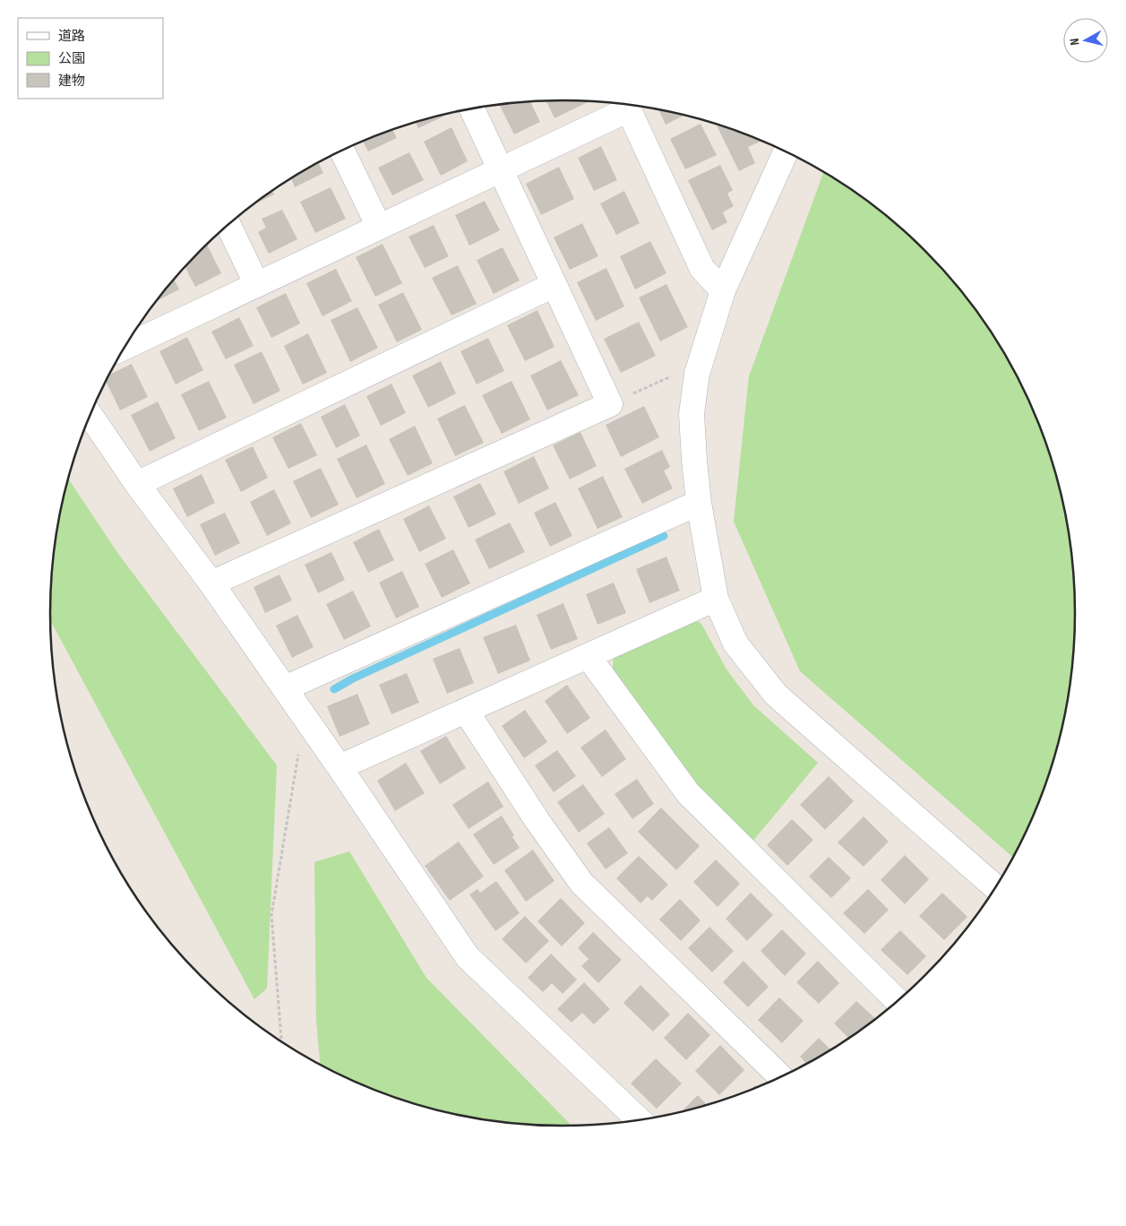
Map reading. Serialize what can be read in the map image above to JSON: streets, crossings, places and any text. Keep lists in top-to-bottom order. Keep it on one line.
{"legend":["道路","公園","建物"],"north":"left"}
